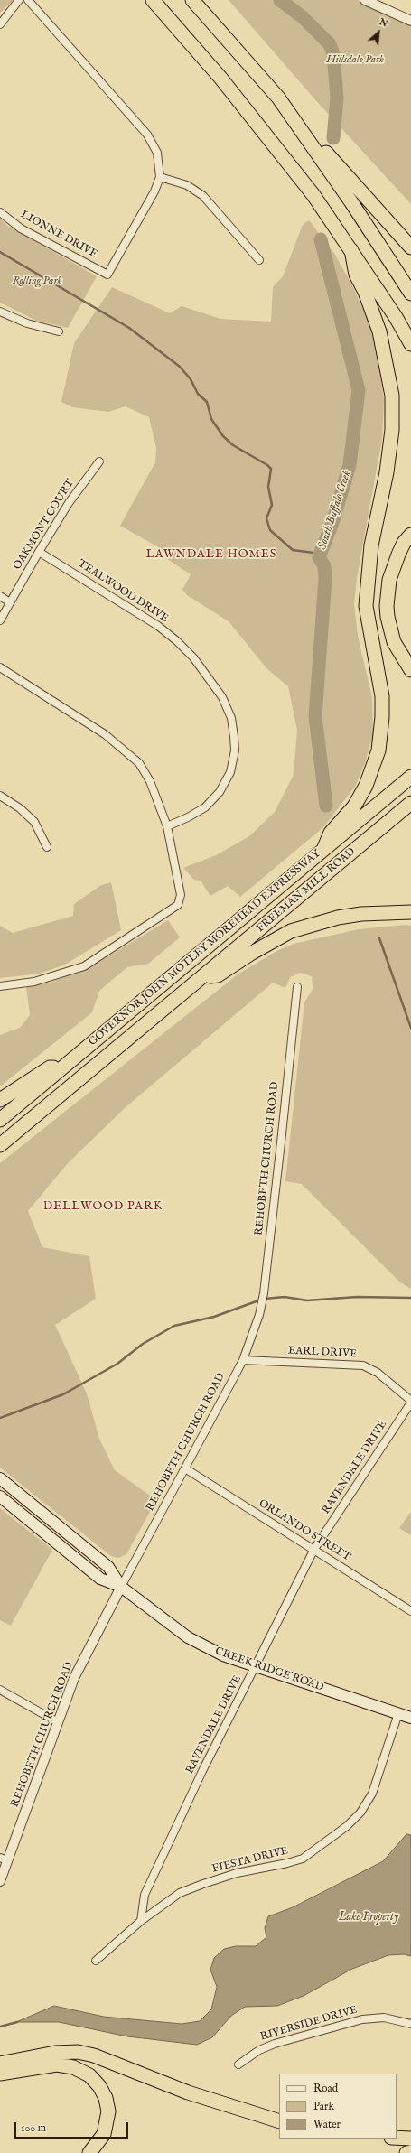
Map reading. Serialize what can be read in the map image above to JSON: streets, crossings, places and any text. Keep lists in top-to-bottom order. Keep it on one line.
{"streets":{"highway":["FREEMAN MILL ROAD","GOVERNOR JOHN MOTLEY MOREHEAD EXPRESSWAY"],"main road":["CREEK RIDGE ROAD"],"street":["LIONNE DRIVE","OAKMONT COURT","TEALWOOD DRIVE","REHOBETH CHURCH ROAD","EARL DRIVE","RAVENDALE DRIVE","ORLANDO STREET","FIESTA DRIVE","RIVERSIDE DRIVE"]},"crossings":[["OAKMONT COURT","TEALWOOD DRIVE"],["FREEMAN MILL ROAD","GOVERNOR JOHN MOTLEY MOREHEAD EXPRESSWAY"],["REHOBETH CHURCH ROAD","EARL DRIVE"],["REHOBETH CHURCH ROAD","ORLANDO STREET"],["REHOBETH CHURCH ROAD","CREEK RIDGE ROAD"],["EARL DRIVE","RAVENDALE DRIVE"],["RAVENDALE DRIVE","ORLANDO STREET"],["RAVENDALE DRIVE","CREEK RIDGE ROAD"],["RAVENDALE DRIVE","FIESTA DRIVE"],["CREEK RIDGE ROAD","FIESTA DRIVE"]],"districts":["LAWNDALE HOMES","DELLWOOD PARK"],"water":["South Buffalo Creek","Lake Property"],"parks":["Hillsdale Park","Rolling Park"],"legend":["Road","Park","Water"],"scale_bar":"100 m","north":"top right"}
